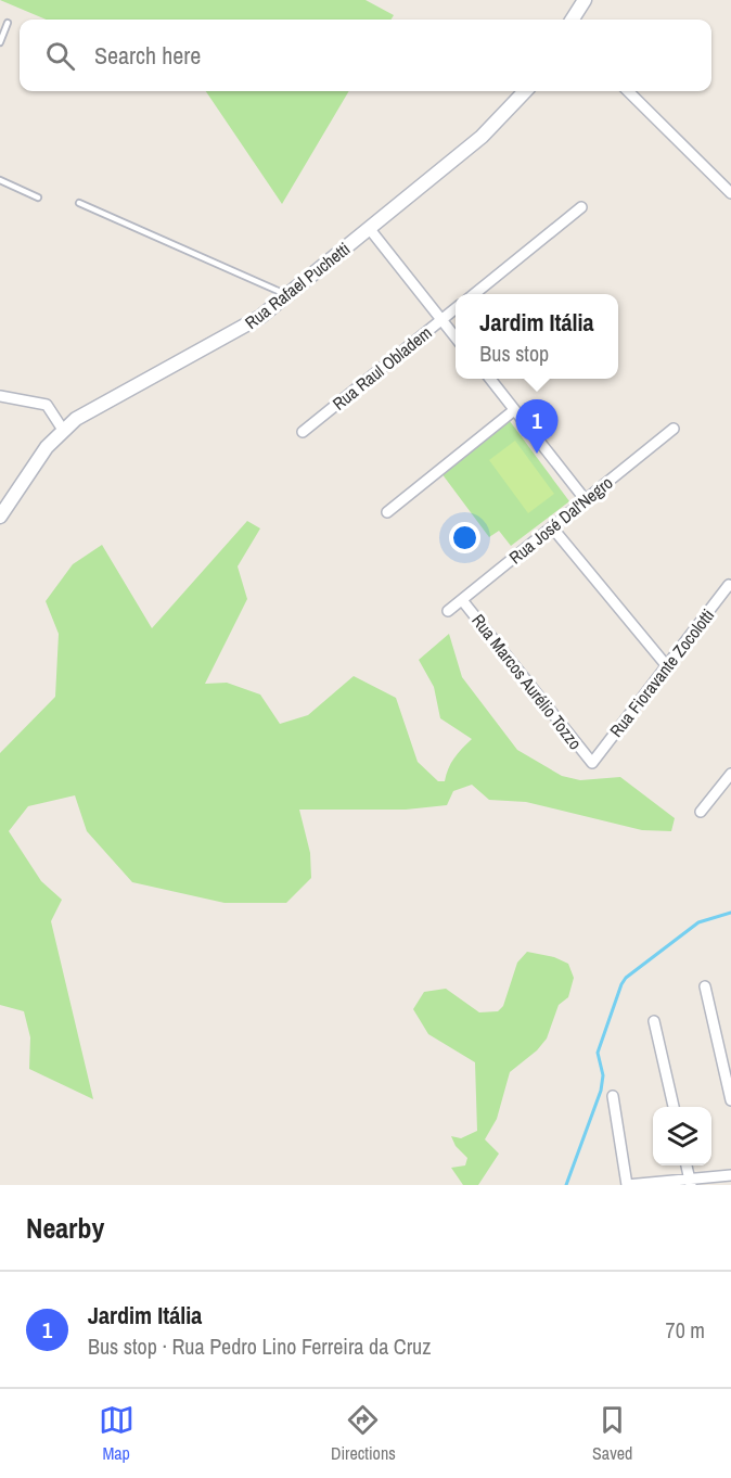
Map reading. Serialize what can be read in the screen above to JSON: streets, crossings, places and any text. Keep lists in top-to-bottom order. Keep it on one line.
{"streets":{"street":["Rua Rafael Puchetti","Rua Raul Obladem","Rua José Dal'Negro","Rua Fioravante Zocolotti","Rua Marcos Aurélio Tozzo"]},"crossings":[["Rua José Dal'Negro","Rua Marcos Aurélio Tozzo"],["Rua Fioravante Zocolotti","Rua Marcos Aurélio Tozzo"]],"page":{"search":"Search here","popup":["Jardim Itália","Bus stop"],"pins":"1","heading":"Nearby","list":[{"mark":"1","name":"Jardim Itália","note":"Bus stop · Rua Pedro Lino Ferreira da Cruz","value":"70 m"}],"nav":["Map","Directions","Saved"]}}
